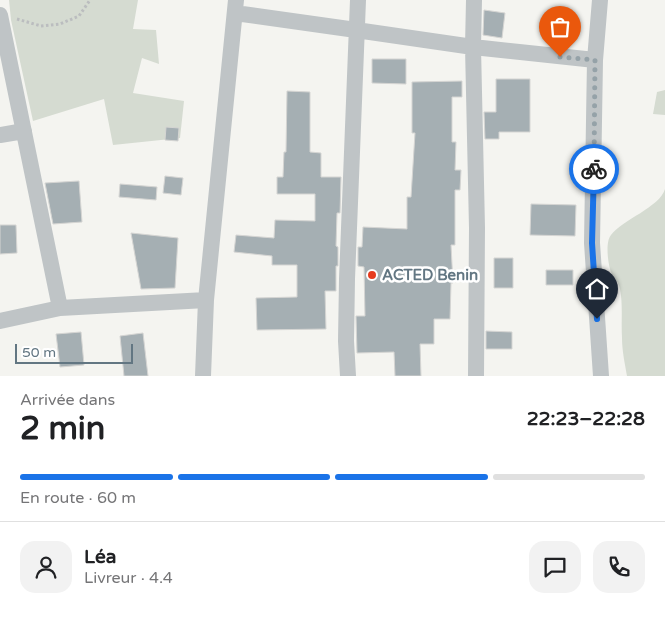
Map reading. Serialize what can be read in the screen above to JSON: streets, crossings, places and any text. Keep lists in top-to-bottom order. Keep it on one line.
{"places":["ACTED Benin"],"scale_bar":"50 m","page":{"scale":"50 m","heading":["2 min","Arrivée dans","22:23–22:28"],"panel":["Léa","Livreur · 4.4"],"bar":"En route · 60 m"}}
